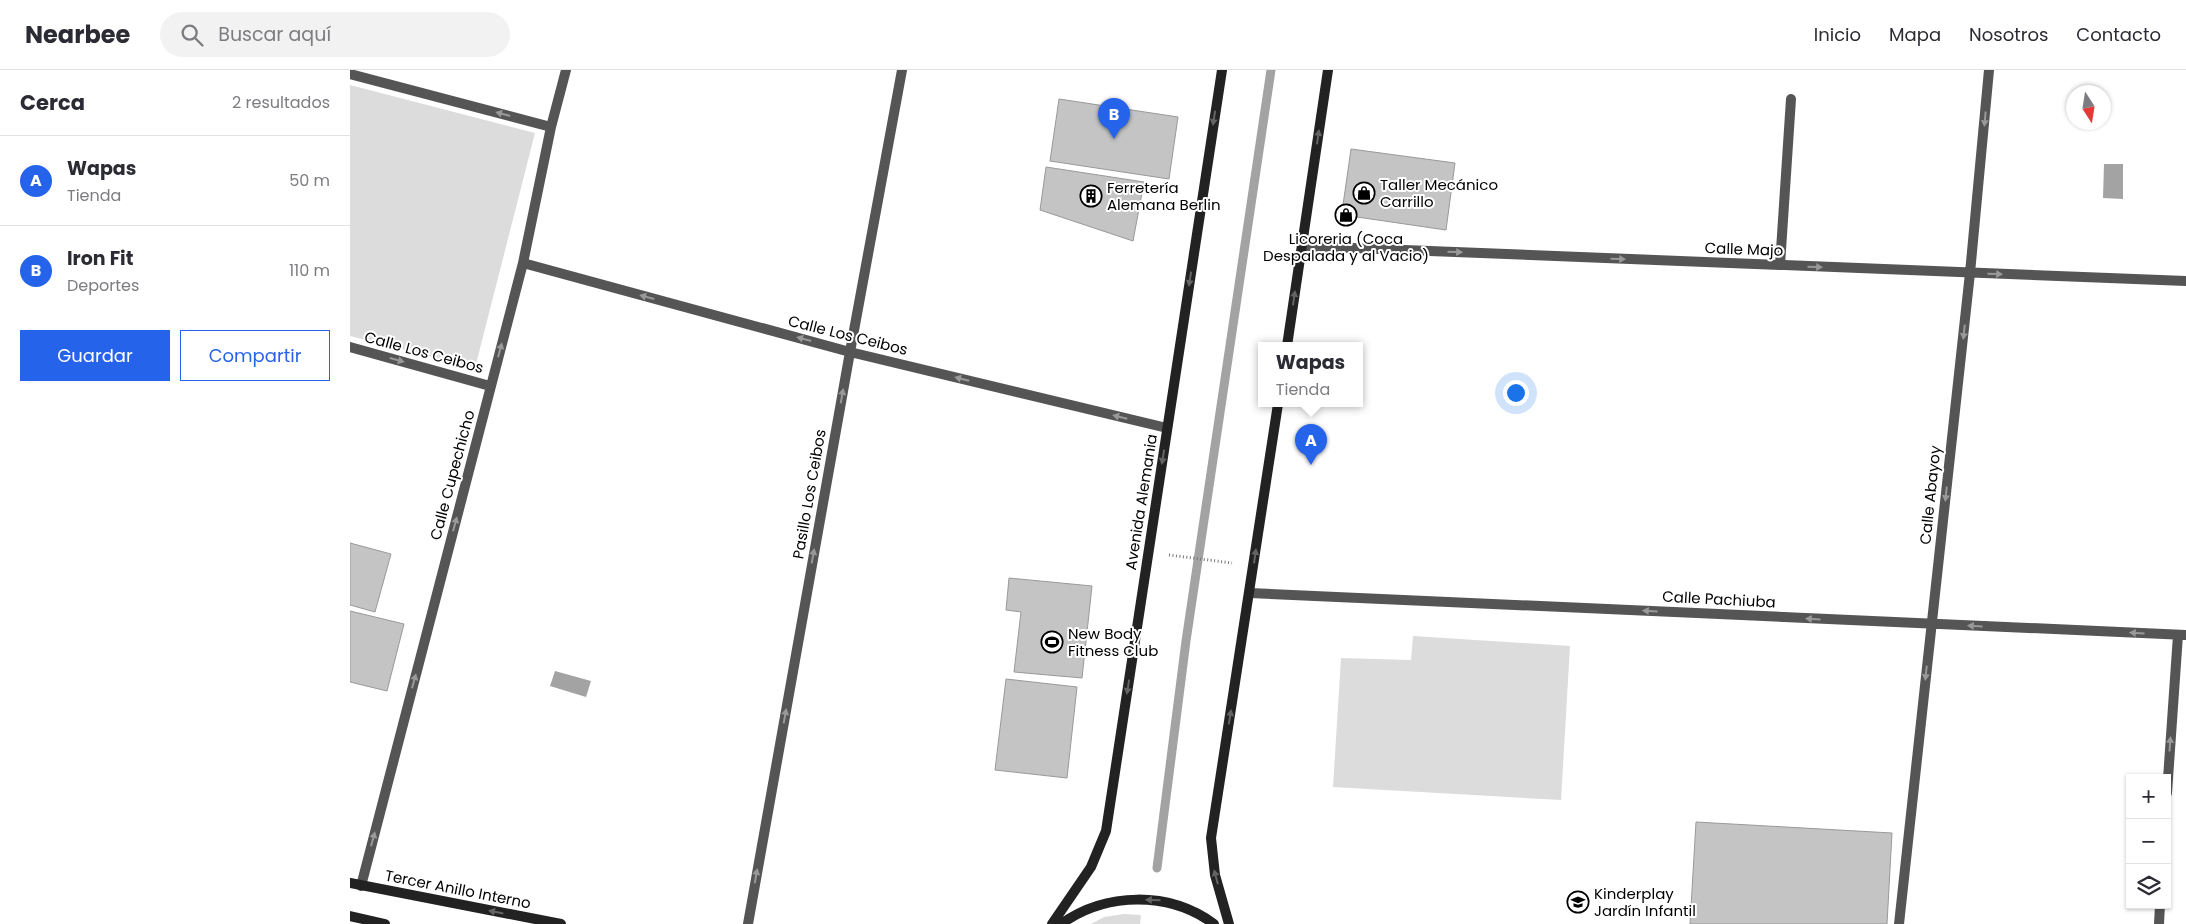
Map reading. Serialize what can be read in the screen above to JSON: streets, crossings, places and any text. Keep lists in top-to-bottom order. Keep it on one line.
{"streets":{"main road":["Avenida Alemania","Tercer Anillo Interno"],"street":["Calle Majo","Calle Los Ceibos","Calle Cupechicho","Pasillo Los Ceibos","Calle Abayoy","Calle Pachiuba"]},"crossings":[["Calle Majo","Calle Abayoy"],["Calle Los Ceibos","Calle Cupechicho"],["Calle Los Ceibos","Pasillo Los Ceibos"],["Calle Los Ceibos","Avenida Alemania"],["Calle Cupechicho","Tercer Anillo Interno"],["Calle Abayoy","Calle Pachiuba"]],"one_way":["Calle Majo","Calle Cupechicho","Pasillo Los Ceibos","Calle Abayoy","Avenida Alemania","Calle Pachiuba","Tercer Anillo Interno"],"places":{"shop":["Taller Mecánico Carrillo","Licoreria (Coca Despalada y al Vacio)"],"building":["Ferretería Alemana Berlin"],"sports":["New Body Fitness Club"],"school or university":["Kinderplay Jardín Infantil"]},"north":"bottom","page":{"header":"Nearbee","search":"Buscar aquí","nav":["Inicio","Mapa","Nosotros","Contacto"],"heading":["Cerca","2 resultados"],"pins":["B","A"],"list":[{"mark":"A","name":"Wapas","note":"Tienda","value":"50 m"},{"mark":"B","name":"Iron Fit","note":"Deportes","value":"110 m"}],"buttons":["Guardar","Compartir"],"popup":["Wapas","Tienda"],"map_buttons":["+","−"]}}
